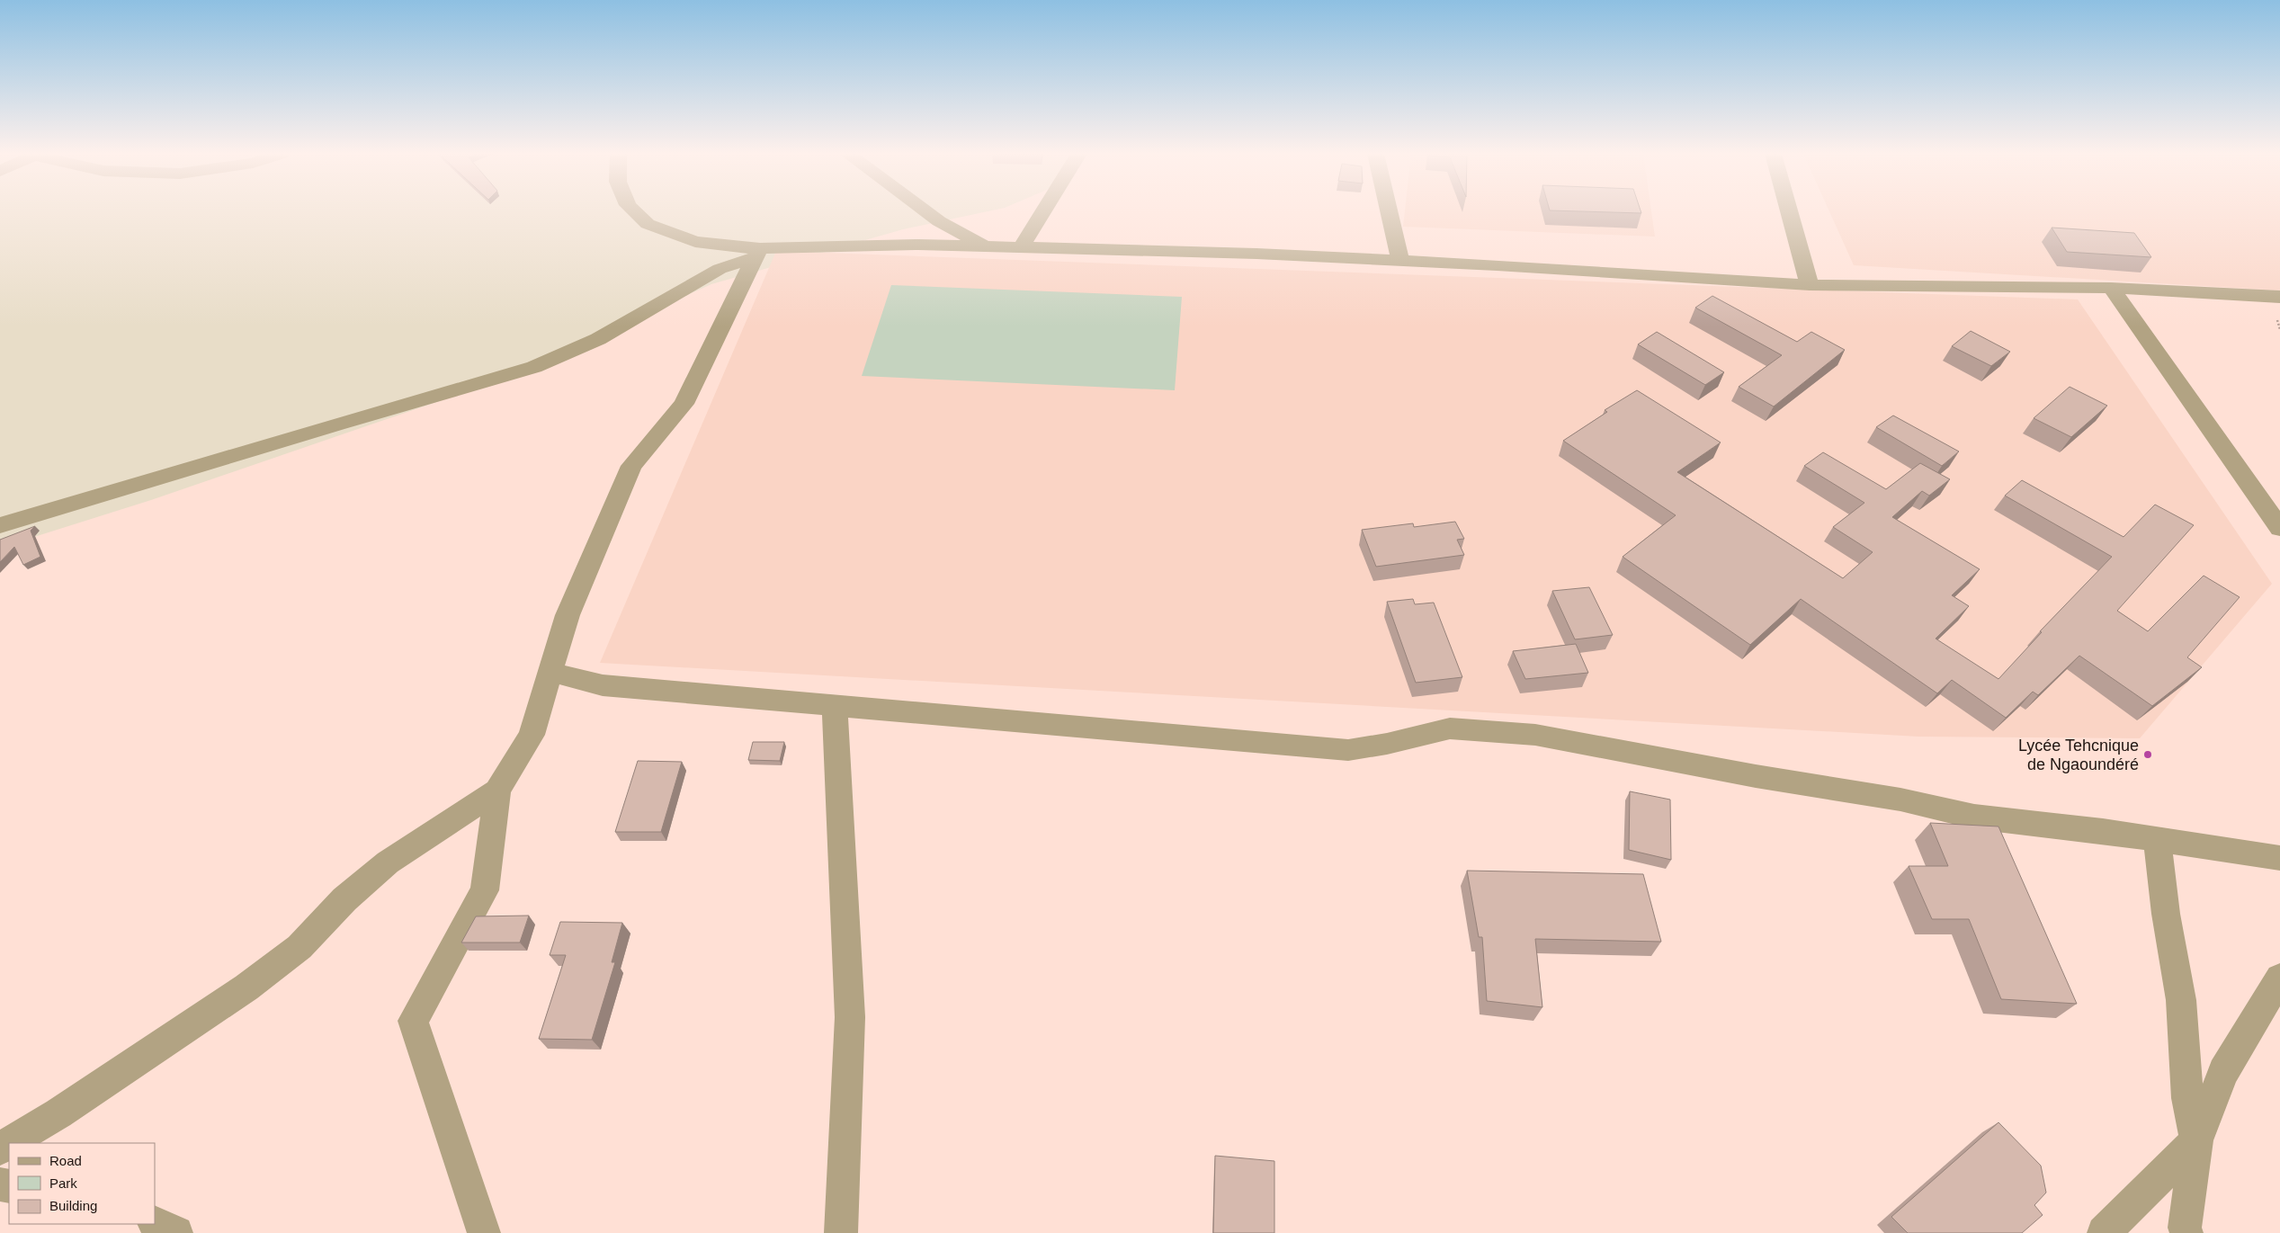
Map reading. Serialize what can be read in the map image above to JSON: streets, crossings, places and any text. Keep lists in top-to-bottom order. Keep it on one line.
{"places":["Lycée Tehcnique de Ngaoundéré"],"legend":["Road","Park","Building"]}
